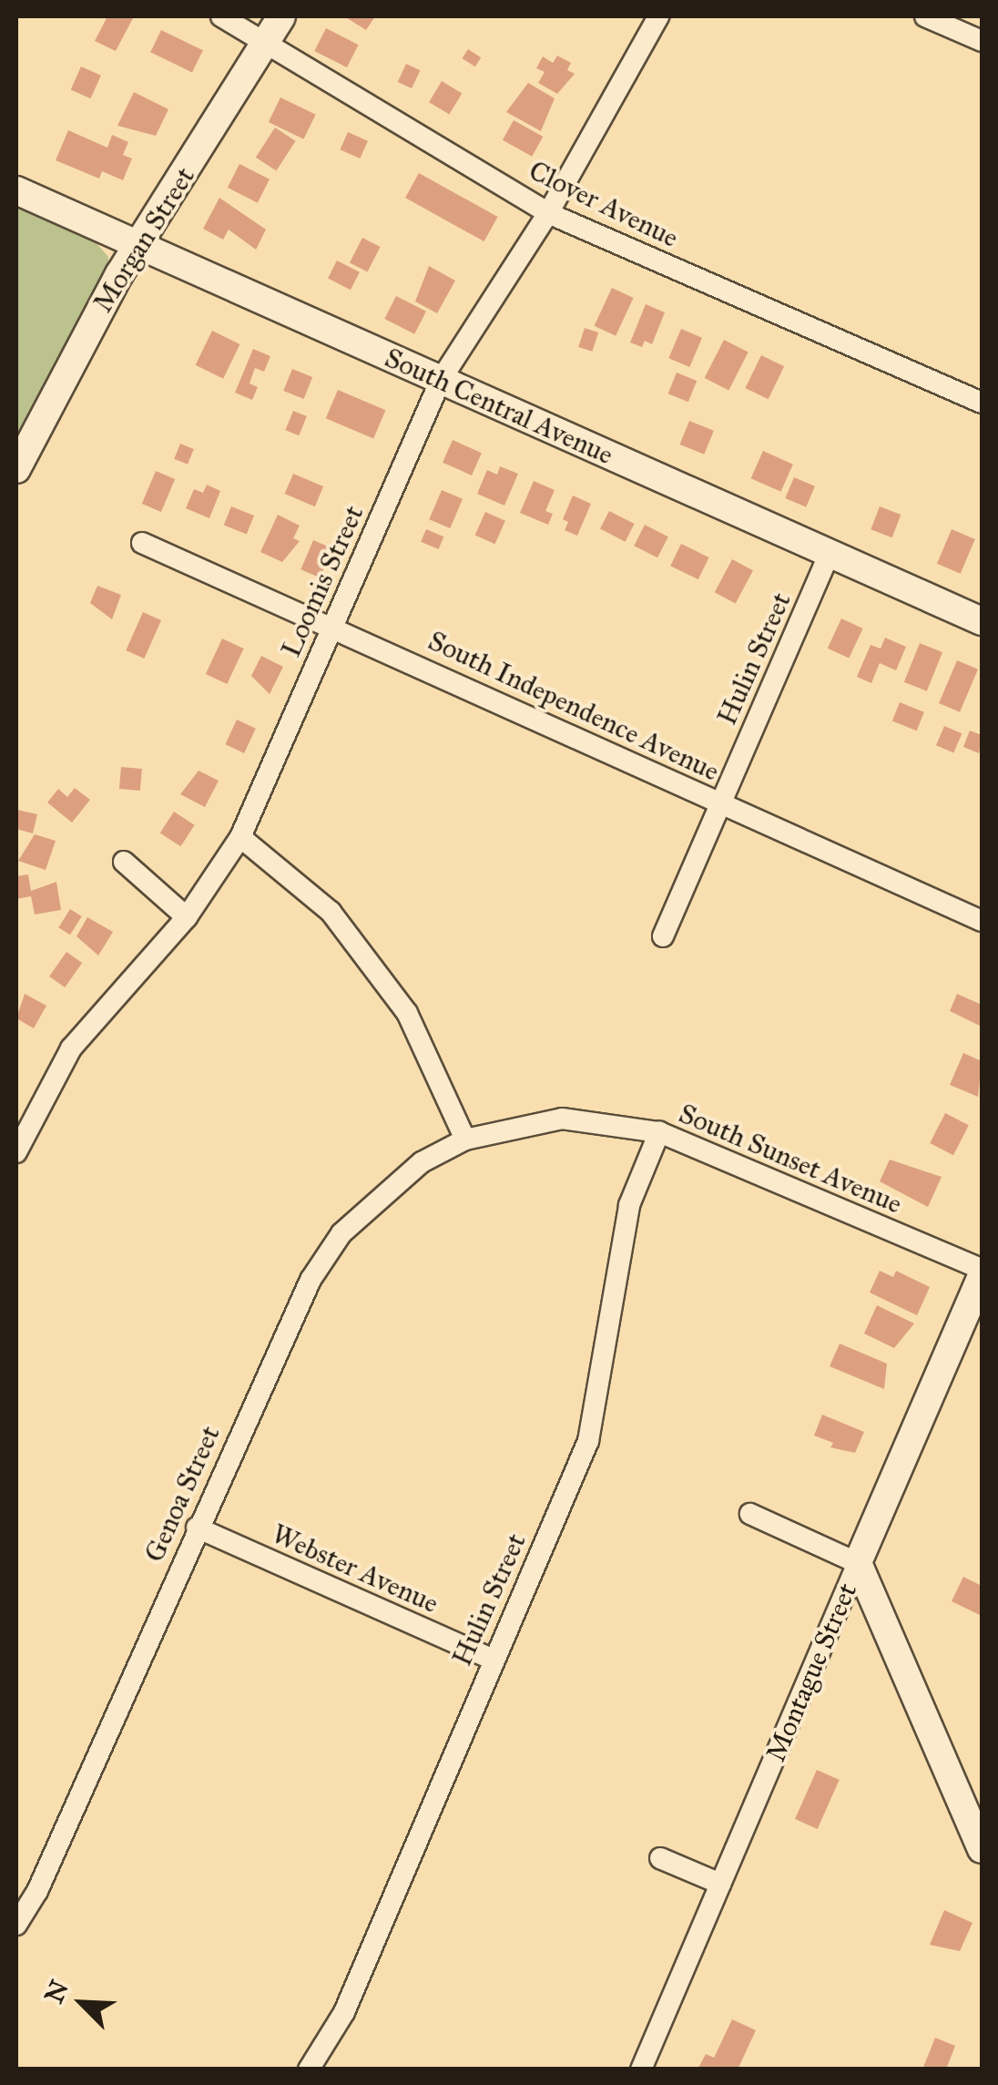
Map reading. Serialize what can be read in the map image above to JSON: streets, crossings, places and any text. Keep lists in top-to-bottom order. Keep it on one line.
{"streets":{"main road":["Morgan Street","South Central Avenue","Montague Street"],"street":["Clover Avenue","Loomis Street","Hulin Street","South Independence Avenue","South Sunset Avenue","Genoa Street","Webster Avenue"]},"crossings":[["Clover Avenue","Morgan Street"],["Clover Avenue","Loomis Street"],["Morgan Street","South Central Avenue"],["South Central Avenue","Loomis Street"],["South Central Avenue","Hulin Street"],["Loomis Street","South Independence Avenue"],["Hulin Street","South Independence Avenue"],["Hulin Street","South Sunset Avenue"],["Hulin Street","Webster Avenue"],["South Sunset Avenue","Genoa Street"],["Genoa Street","Webster Avenue"]],"north":"top left"}
